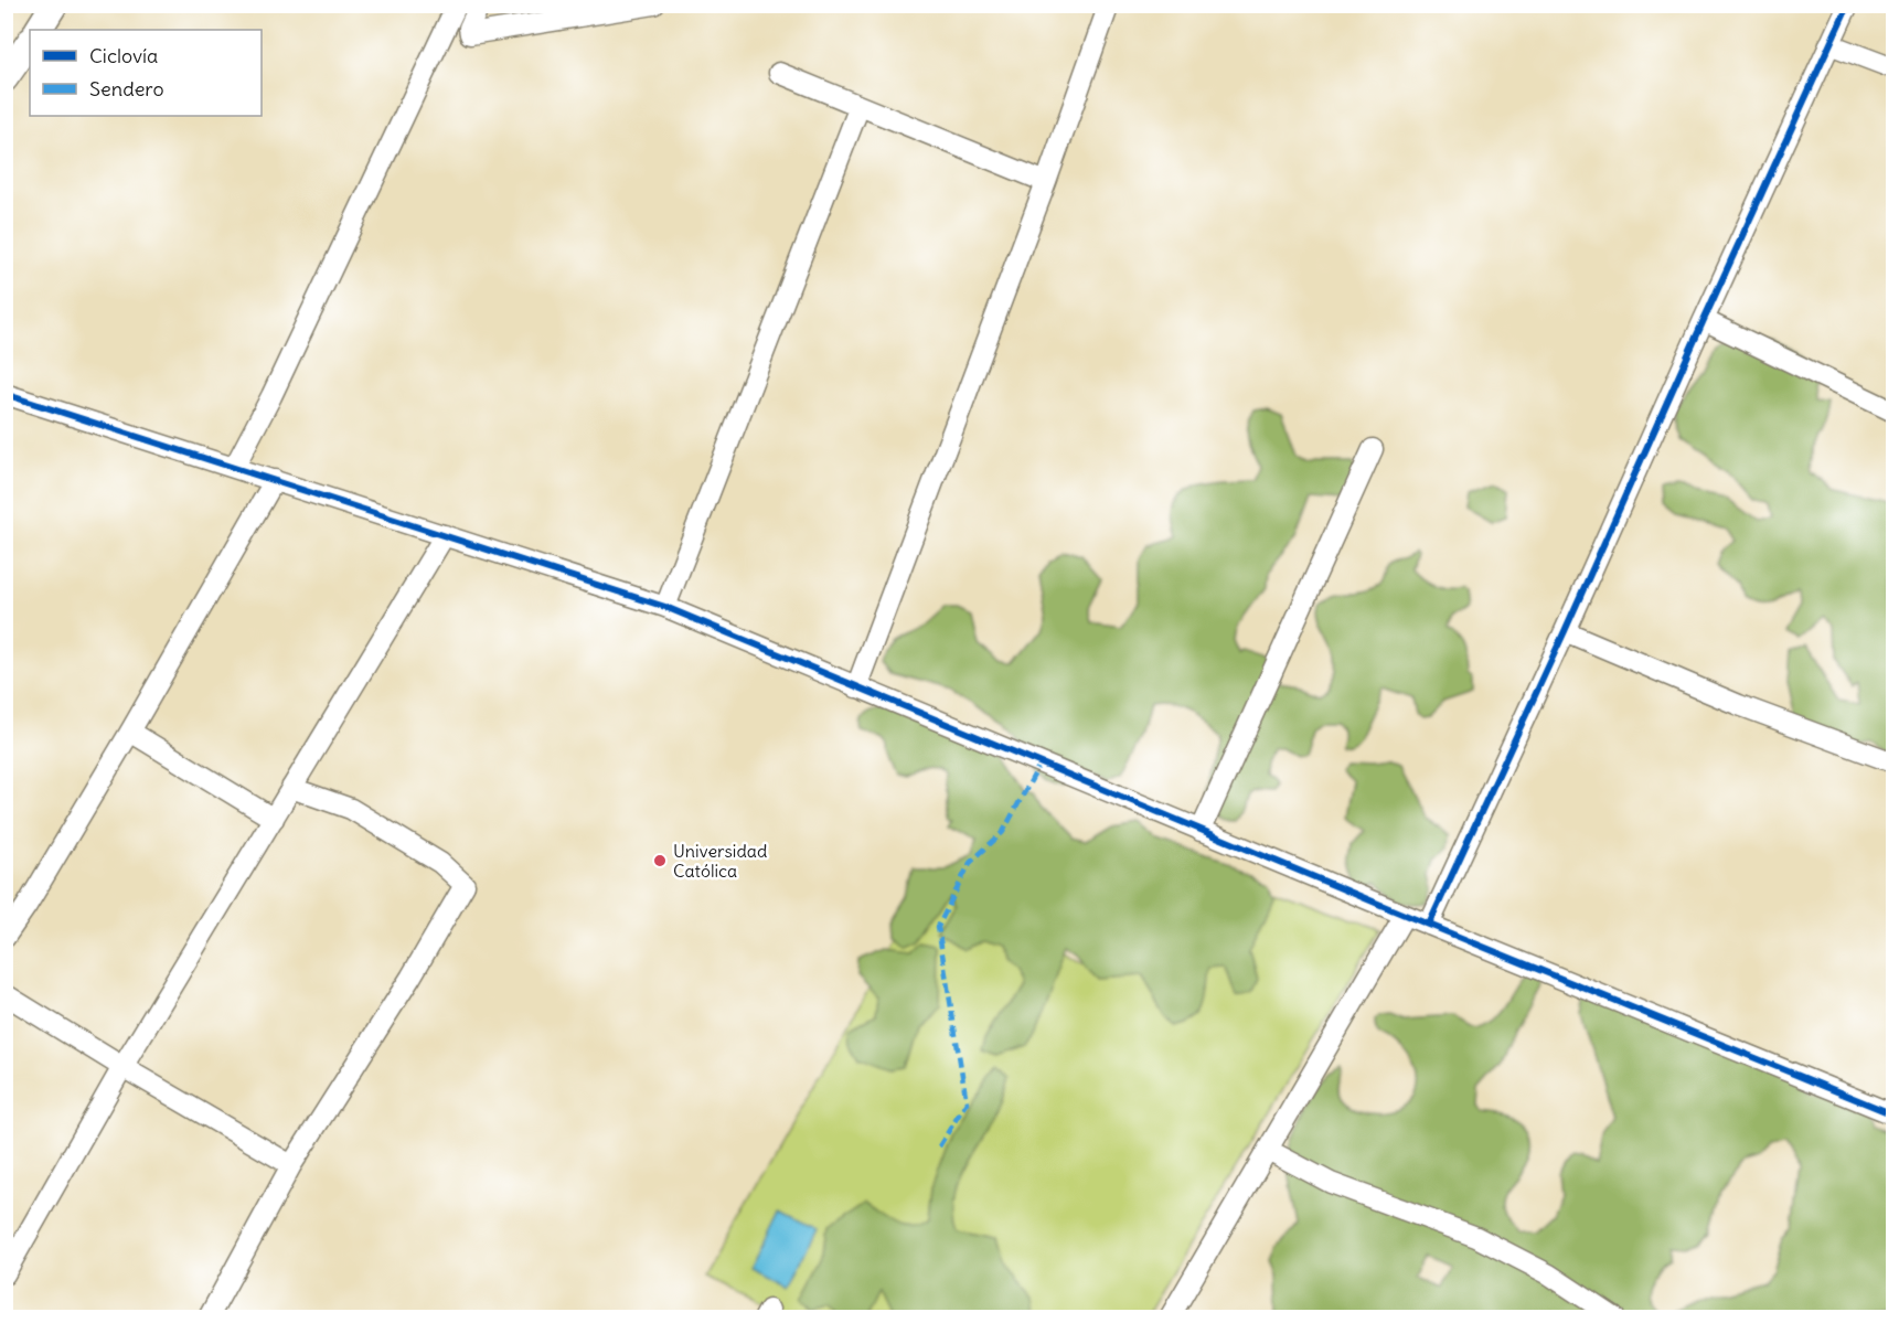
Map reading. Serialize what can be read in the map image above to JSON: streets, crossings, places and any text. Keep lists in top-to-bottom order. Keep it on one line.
{"places":["Universidad Católica"],"legend":["Ciclovía","Sendero"]}
